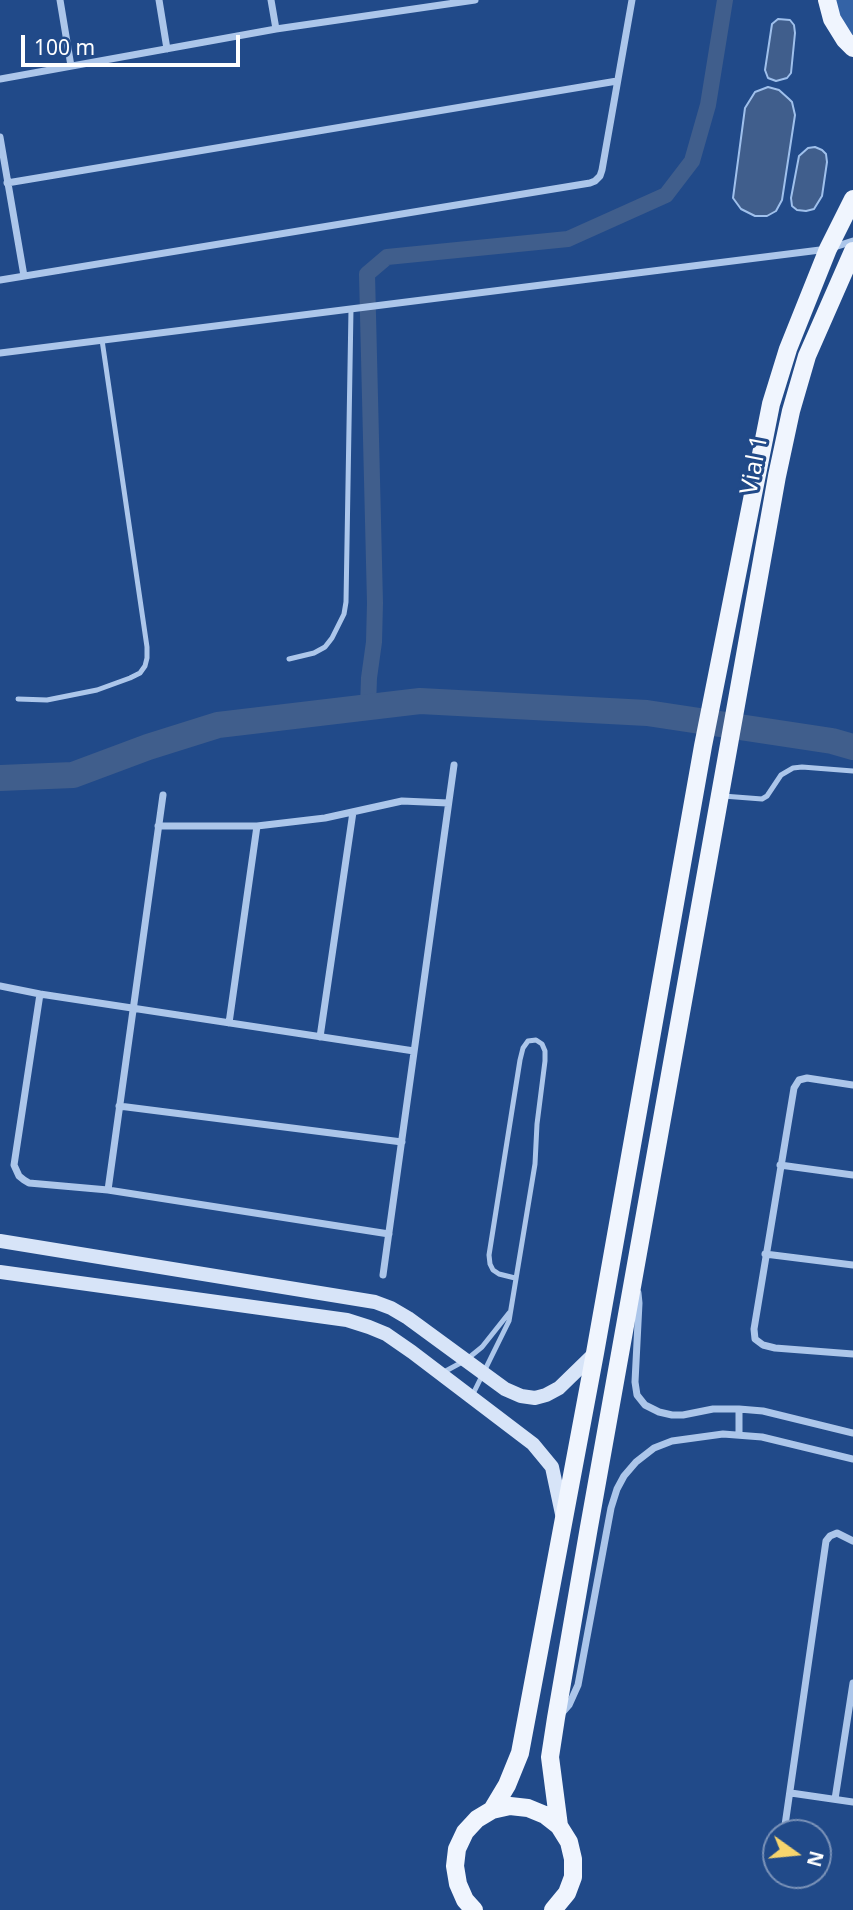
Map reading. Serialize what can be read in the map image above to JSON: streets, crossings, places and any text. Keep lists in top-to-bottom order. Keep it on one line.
{"streets":{"main road":["Vial 1"]},"scale_bar":"100 m","north":"right"}
